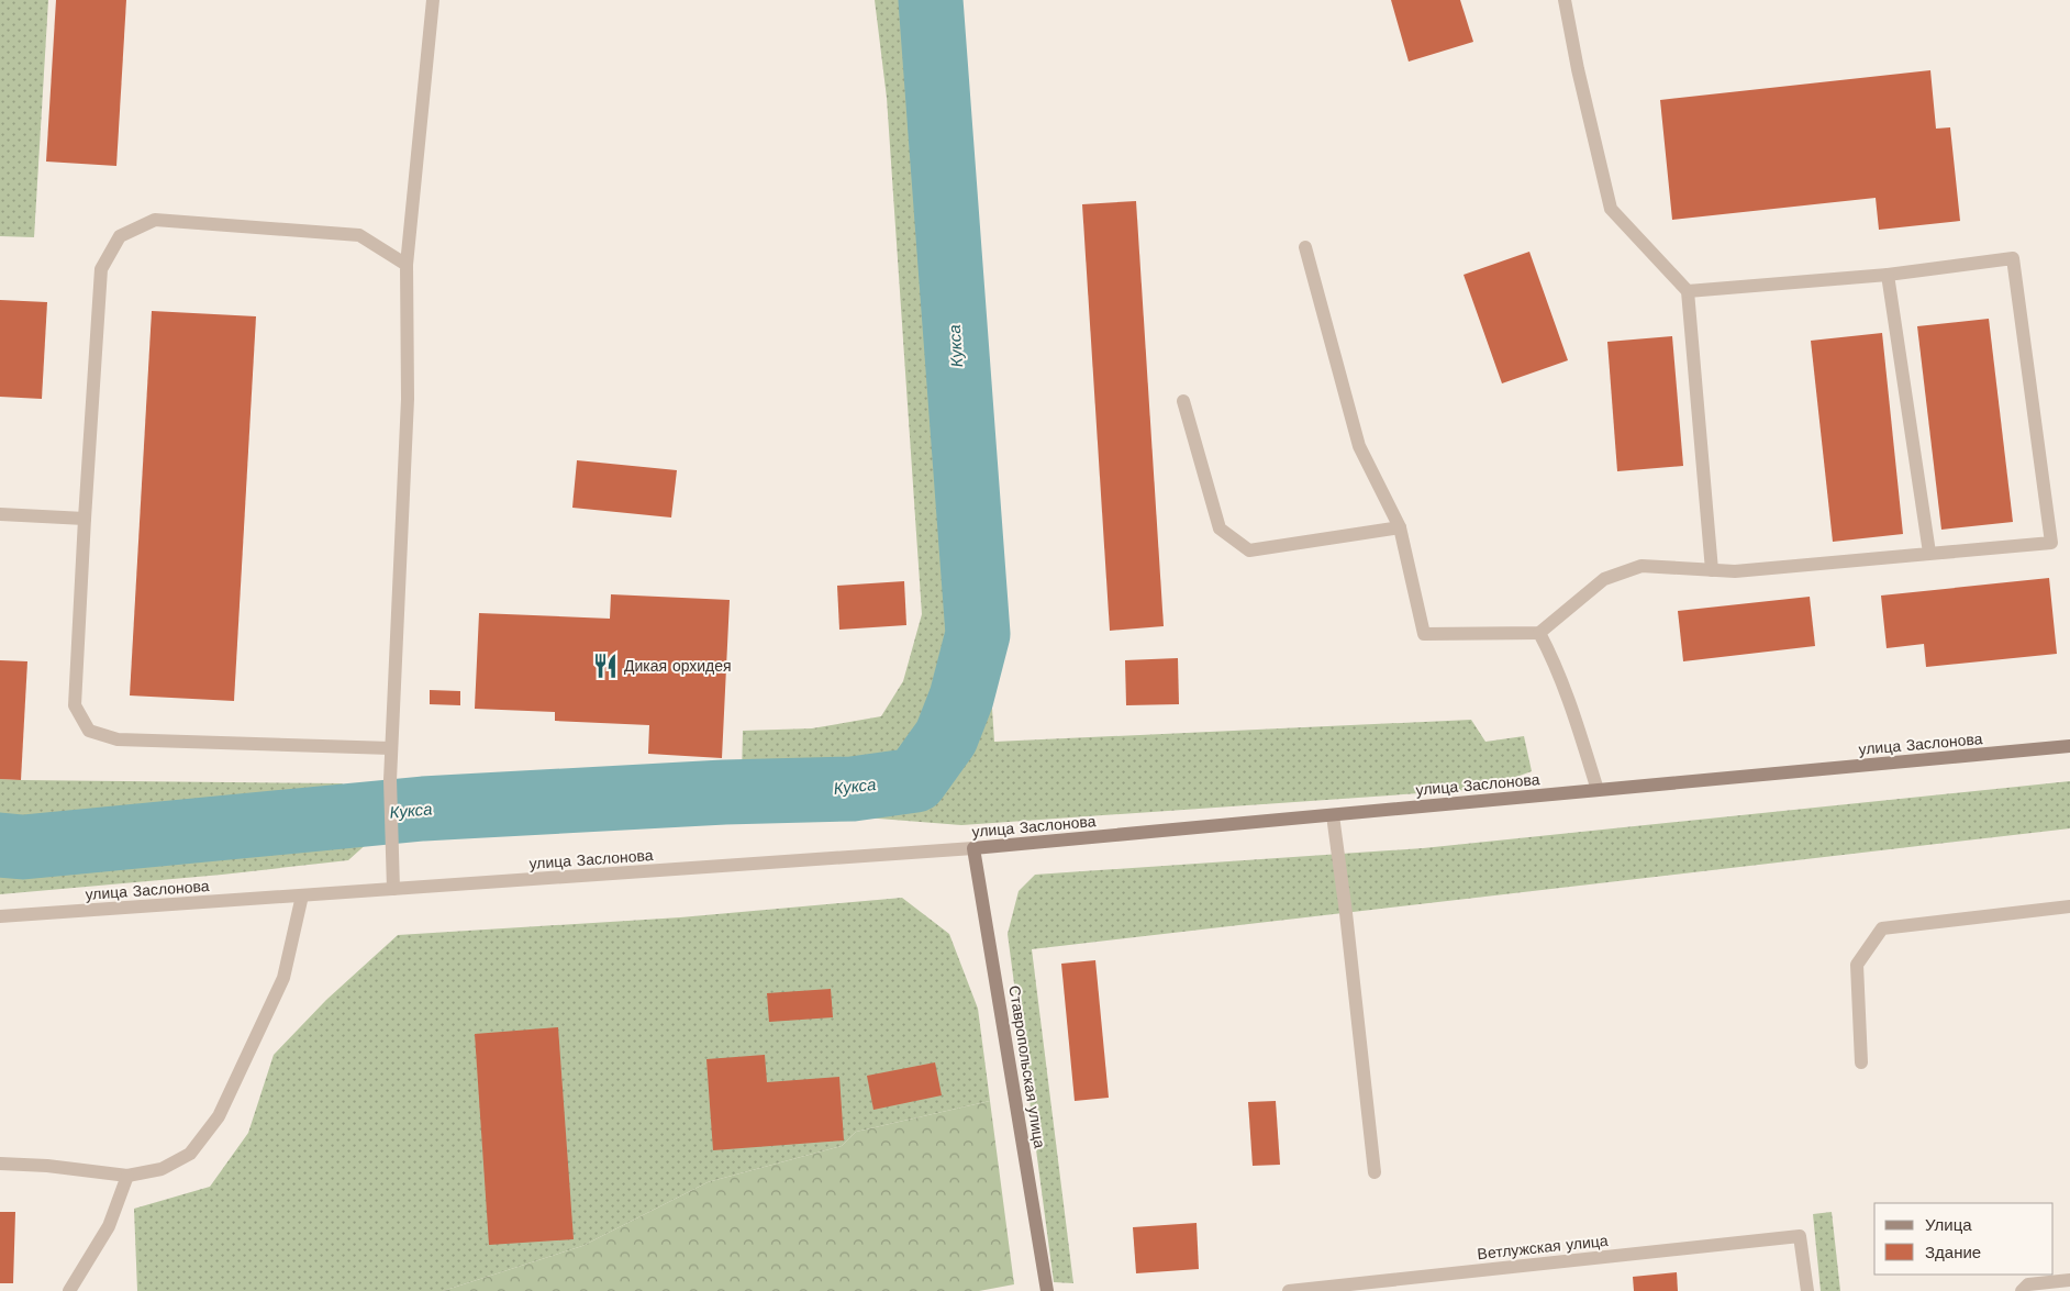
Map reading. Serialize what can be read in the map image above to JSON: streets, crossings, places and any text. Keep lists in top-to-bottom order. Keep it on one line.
{"streets":{"street":["улица Заслонова","Ставропольская улица","Ветлужская улица"]},"crossings":[["улица Заслонова","Ставропольская улица"]],"water":["Кукса"],"places":{"restaurant":["Дикая орхидея"]},"legend":["Улица","Здание"]}
